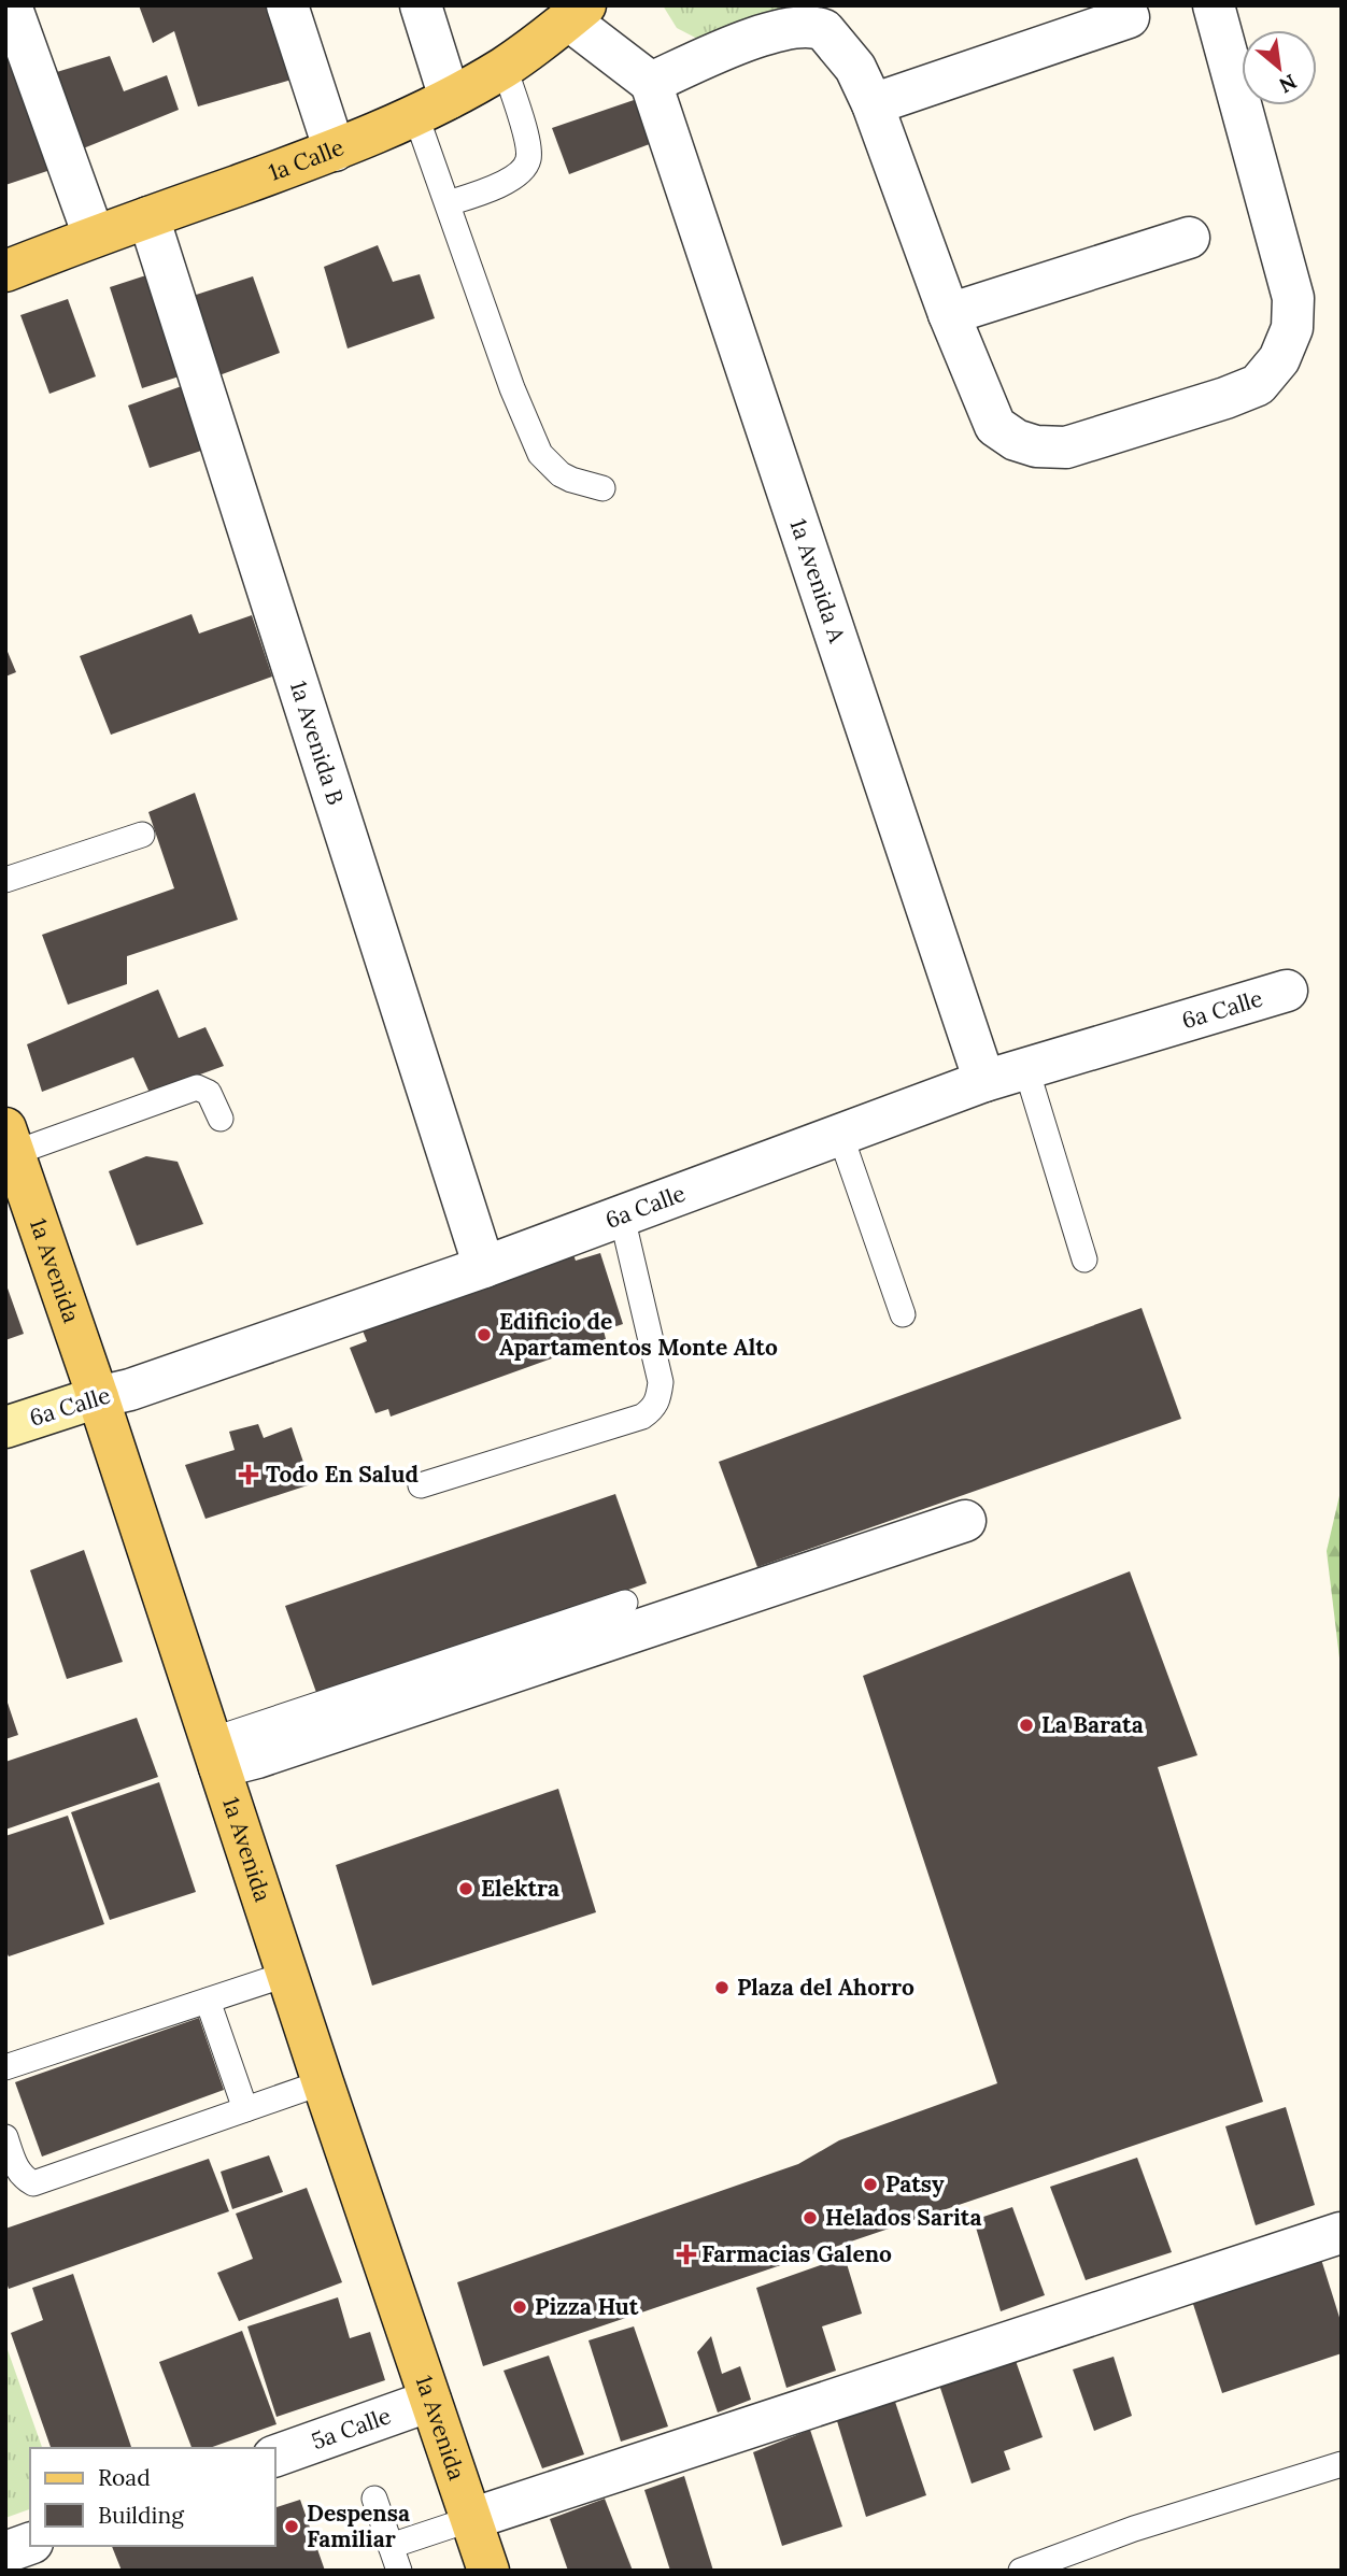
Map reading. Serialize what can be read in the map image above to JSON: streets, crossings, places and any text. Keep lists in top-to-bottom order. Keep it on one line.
{"streets":{"main road":["1a Calle","1a Avenida"],"street":["1a Avenida A","1a Avenida B","6a Calle","5a Calle"]},"crossings":[["1a Calle","1a Avenida B"],["1a Avenida A","6a Calle"],["1a Avenida B","6a Calle"],["6a Calle","1a Avenida"],["1a Avenida","5a Calle"]],"places":{"other":["Edificio de Apartamentos Monte Alto","La Barata","Elektra","Plaza del Ahorro","Patsy","Helados Sarita","Pizza Hut","Despensa Familiar"],"health":["Todo En Salud","Farmacias Galeno"]},"legend":["Road","Building"],"north":"bottom right"}
